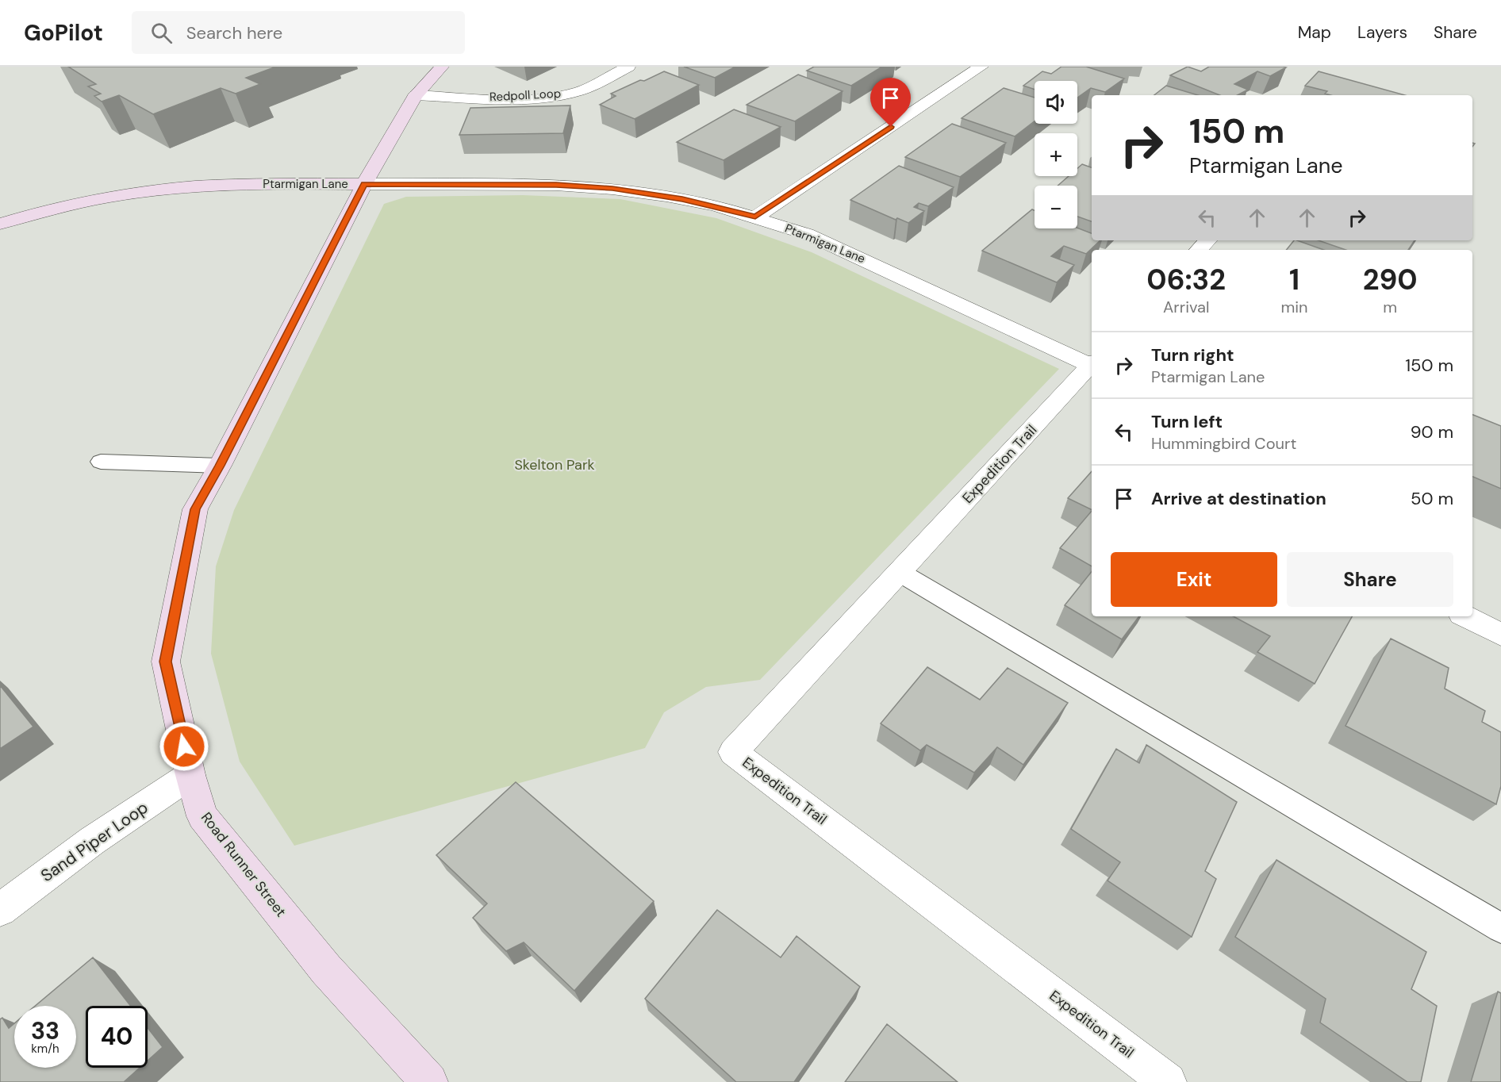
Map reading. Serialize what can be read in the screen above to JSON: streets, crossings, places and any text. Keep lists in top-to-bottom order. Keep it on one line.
{"streets":{"street":["Redpoll Loop","Ptarmigan Lane","Expedition Trail","Sand Piper Loop","Road Runner Street"]},"crossings":[["Redpoll Loop","Road Runner Street"],["Ptarmigan Lane","Road Runner Street"],["Sand Piper Loop","Road Runner Street"]],"parks":["Skelton Park"],"page":{"header":"GoPilot","search":"Search here","nav":["Map","Layers","Share"],"map_buttons":["+","−"],"turn":["150 m","Ptarmigan Lane"],"eta":["06:32","Arrival","1","min","290","m"],"list":[{"name":"Turn right","note":"Ptarmigan Lane","value":"150 m"},{"name":"Turn left","note":"Hummingbird Court","value":"90 m"},{"name":"Arrive at destination","value":"50 m"}],"buttons":["Exit","Share"],"speed":"33 km/h","limit":"40"}}
